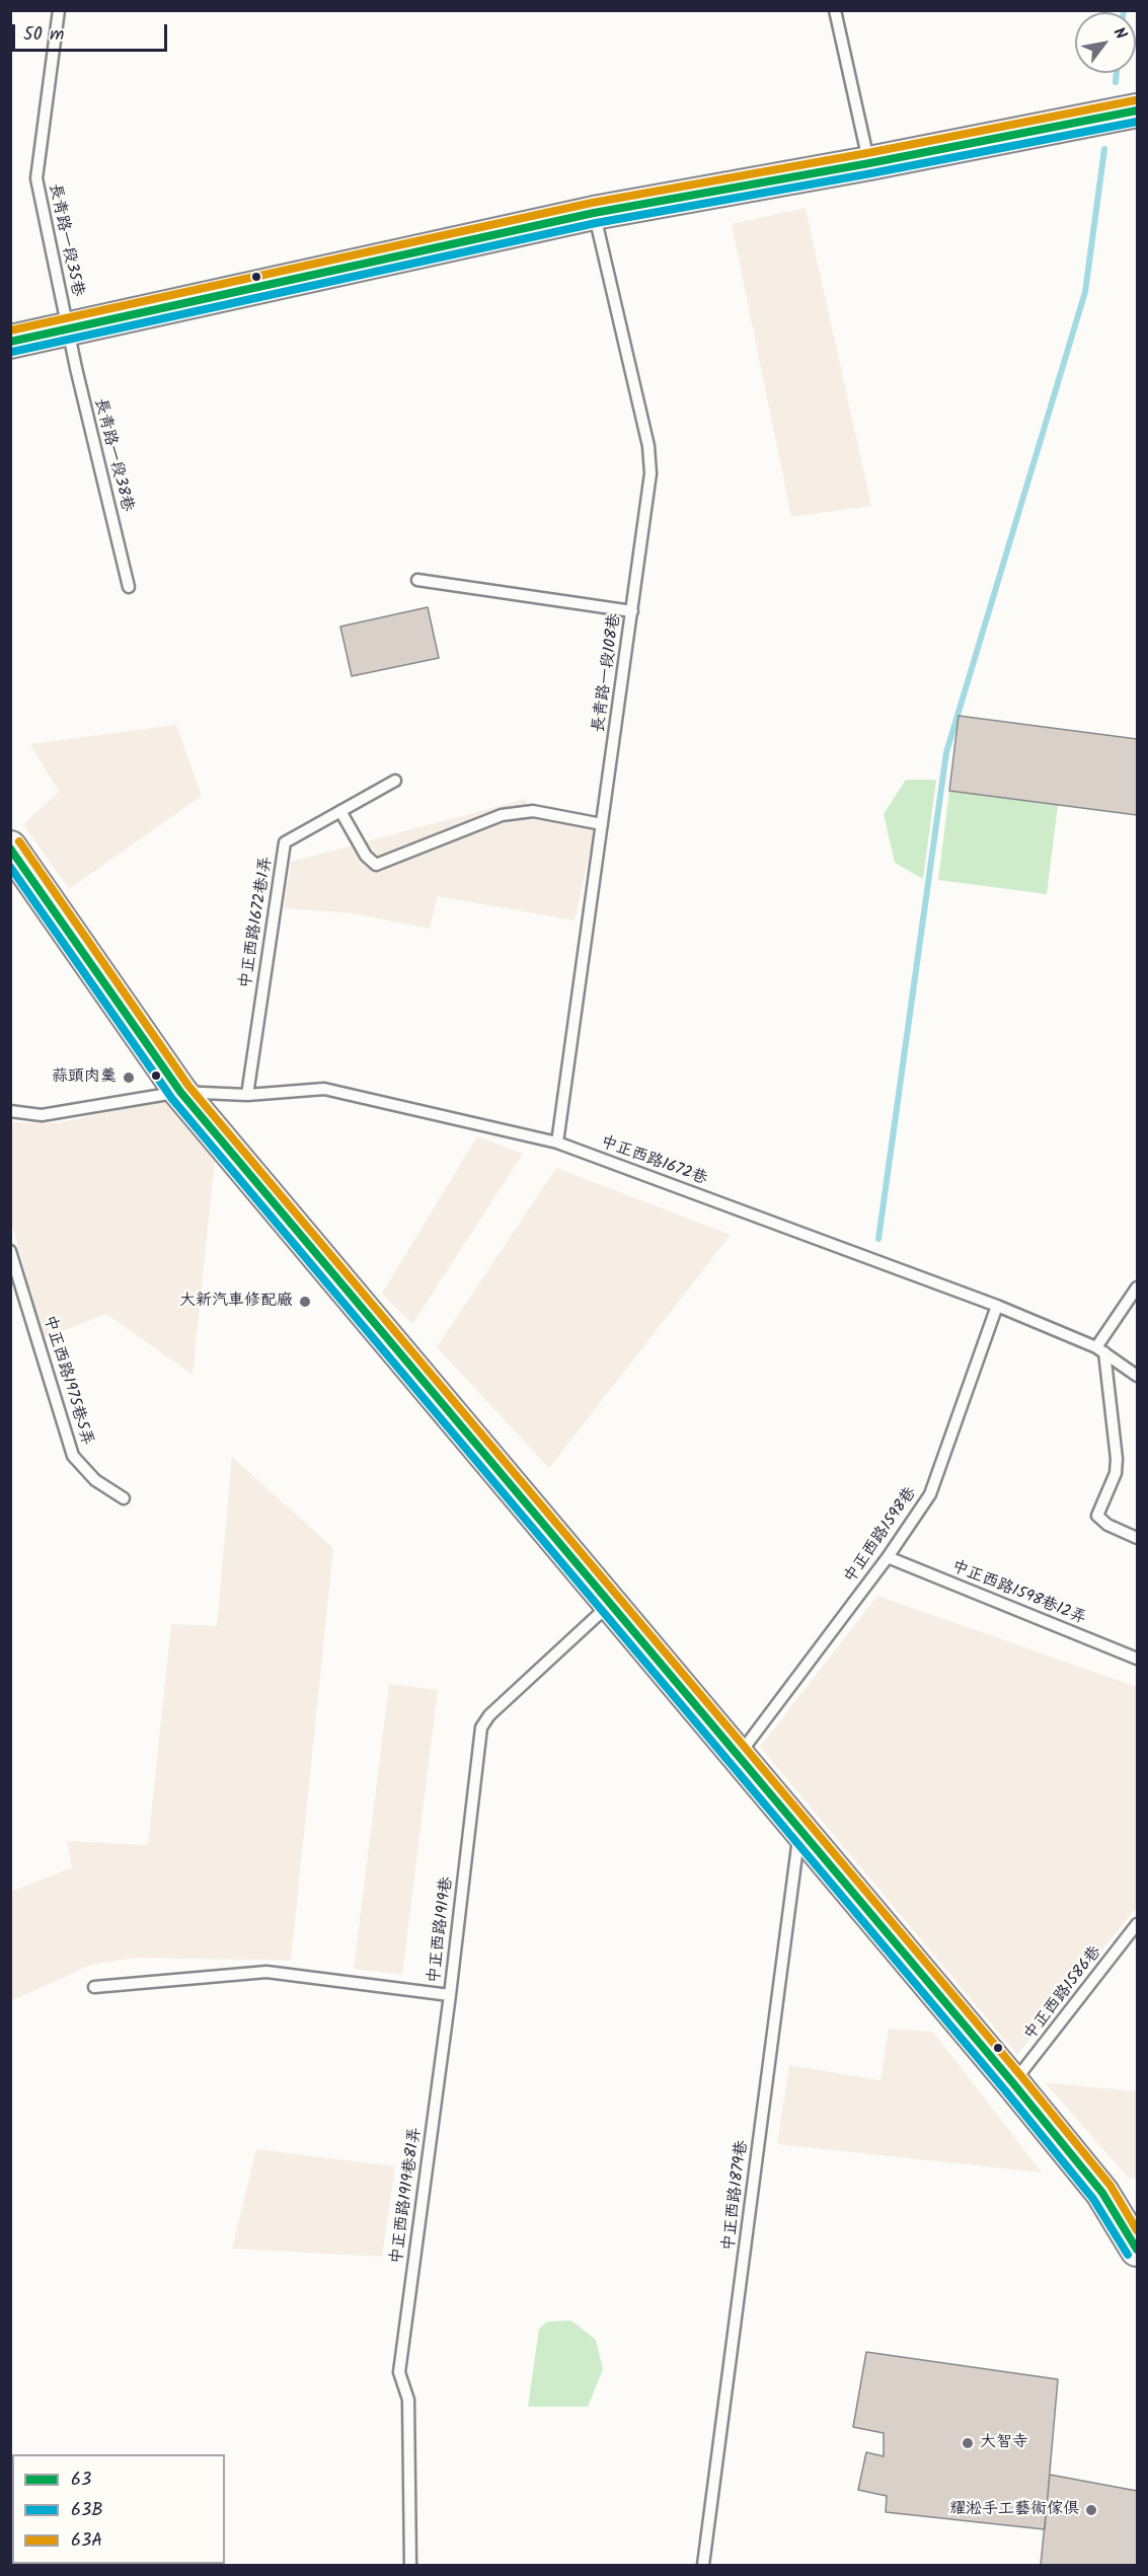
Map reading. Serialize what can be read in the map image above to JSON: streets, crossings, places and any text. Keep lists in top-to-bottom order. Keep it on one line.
{"streets":{"lane":["長青路一段35巷","長青路一段38巷","長青路一段108巷","中正西路1672巷1弄","中正西路1672巷","中正西路1975巷5弄","中正西路1598巷","中正西路1598巷12弄","中正西路1919巷","中正西路1586巷","中正西路1919巷81弄","中正西路1879巷"]},"crossings":[["長青路一段35巷","長青路一段38巷"],["長青路一段108巷","中正西路1672巷"],["中正西路1672巷1弄","中正西路1672巷"],["中正西路1672巷","中正西路1598巷"],["中正西路1598巷","中正西路1598巷12弄"],["中正西路1919巷","中正西路1919巷81弄"]],"places":["蒜頭肉羹","大新汽車修配廠","大智寺","耀淞手工藝術傢俱"],"lines":["transit line 63A","transit line 63","transit line 63B"],"legend":["63","63B","63A"],"scale_bar":"50 m","north":"top right"}
